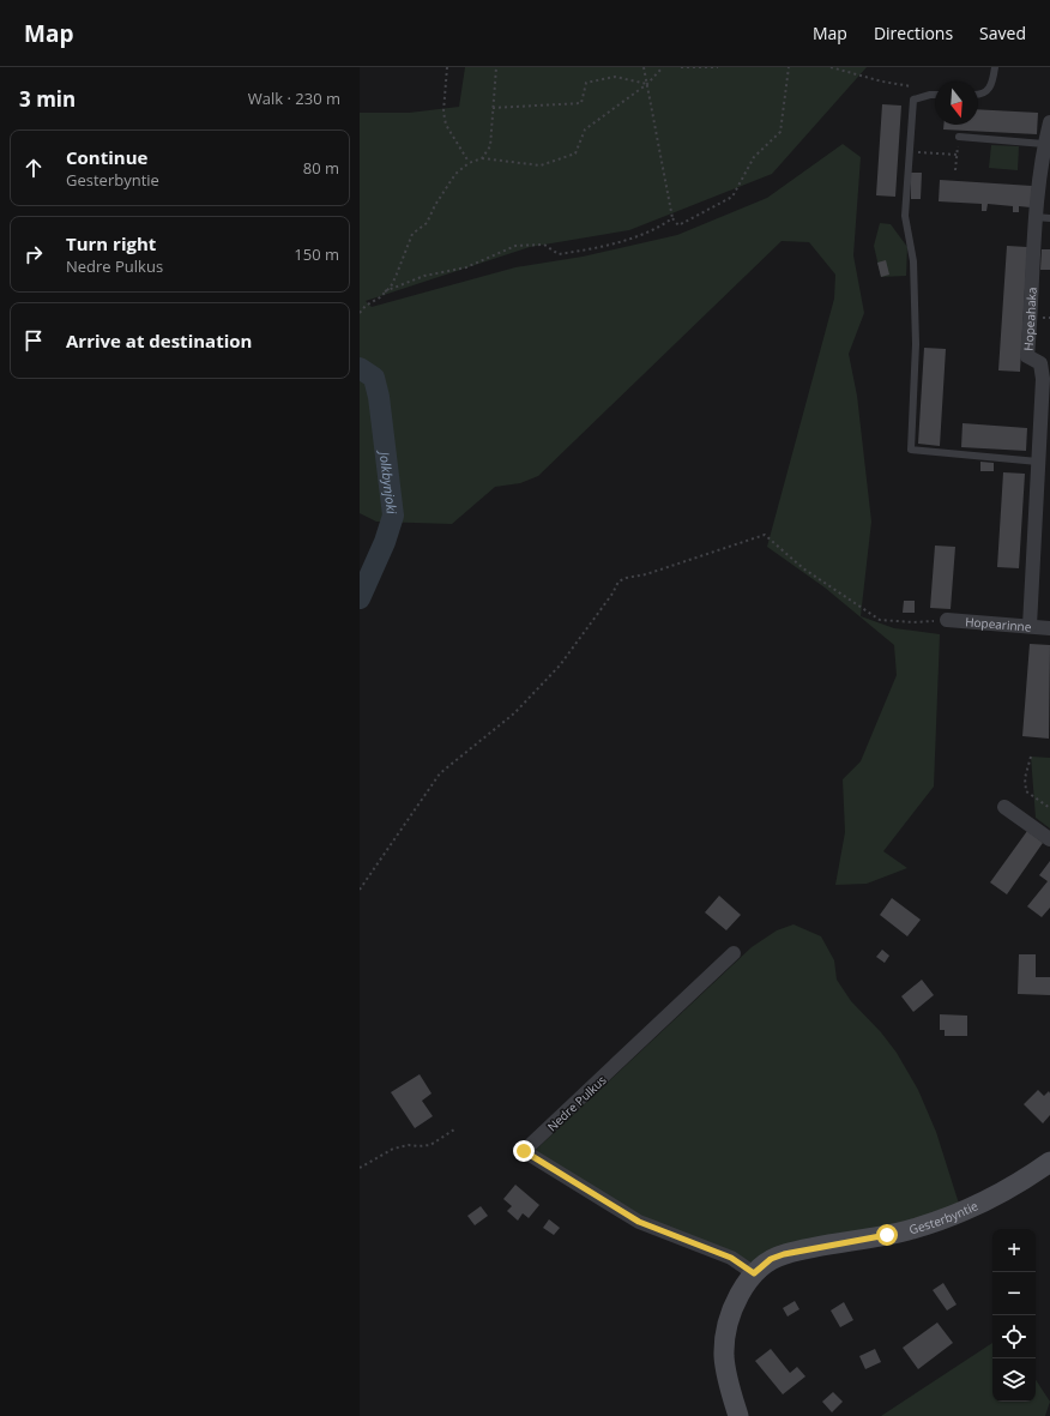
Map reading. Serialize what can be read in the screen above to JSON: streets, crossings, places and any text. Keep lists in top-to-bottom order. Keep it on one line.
{"streets":{"street":["Hopeahaka","Hopearinne","Nedre Pulkus","Gesterbyntie"]},"crossings":[["Hopeahaka","Hopearinne"],["Nedre Pulkus","Gesterbyntie"]],"water":["Jolkbynjoki"],"north":"bottom","page":{"header":"Map","nav":["Map","Directions","Saved"],"heading":["3 min","Walk · 230 m"],"list":[["Continue","Gesterbyntie","80 m"],["Turn right","Nedre Pulkus","150 m"],"Arrive at destination"],"map_buttons":["+","−"]}}
